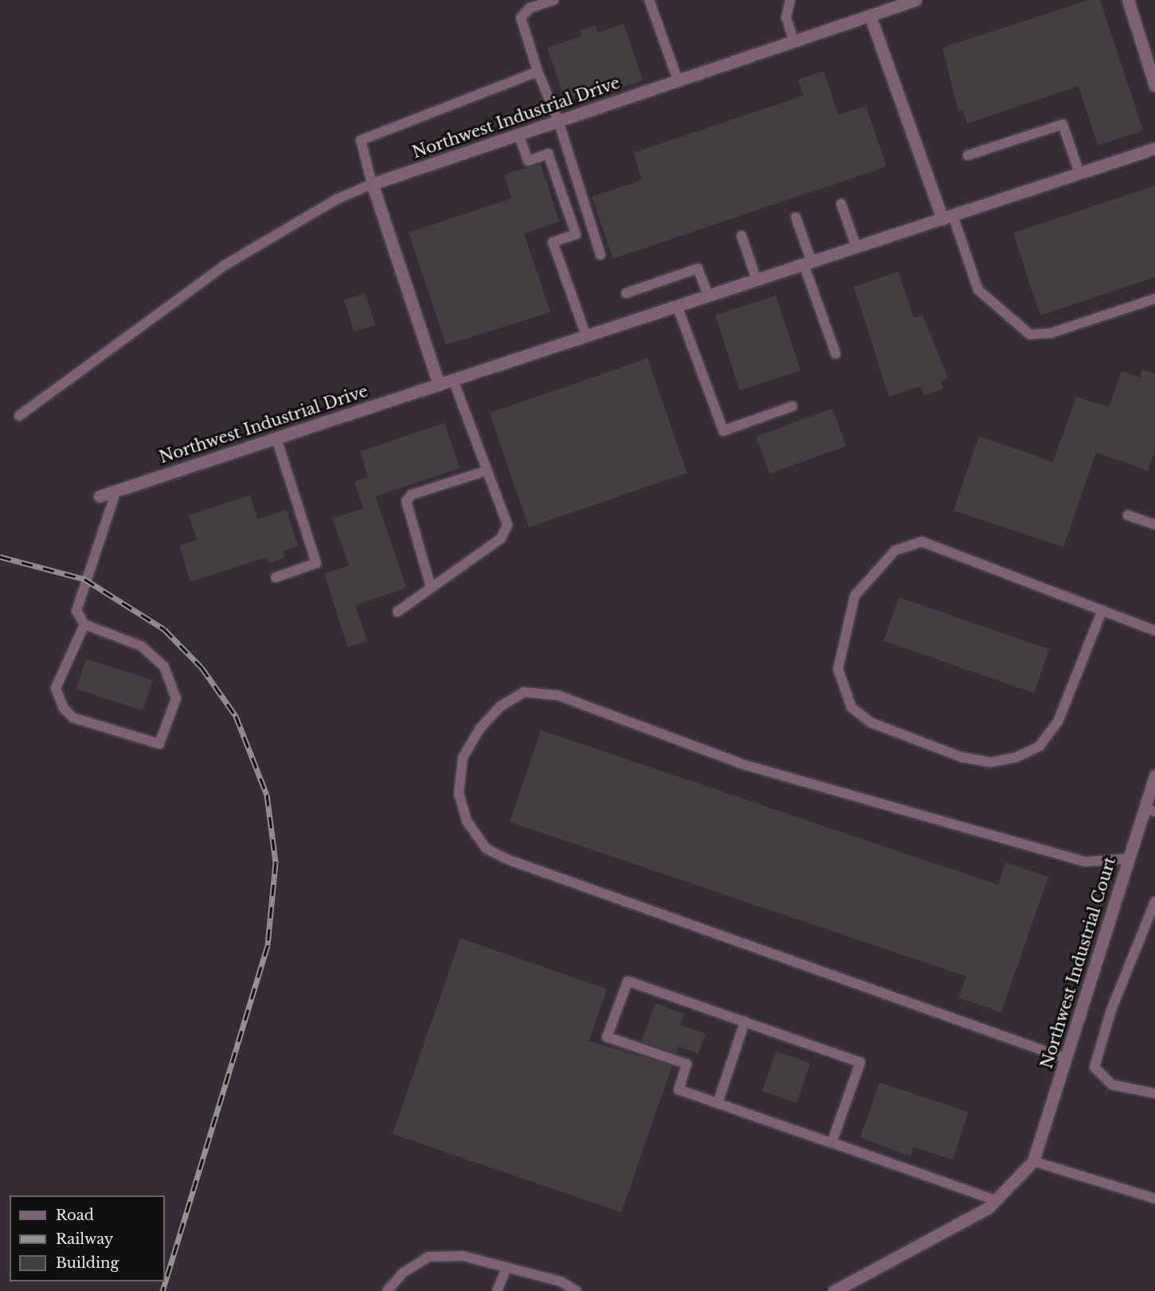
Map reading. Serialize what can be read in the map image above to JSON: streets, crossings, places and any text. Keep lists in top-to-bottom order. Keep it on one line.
{"streets":{"street":["Northwest Industrial Drive","Northwest Industrial Court"]},"legend":["Road","Railway","Building"]}
